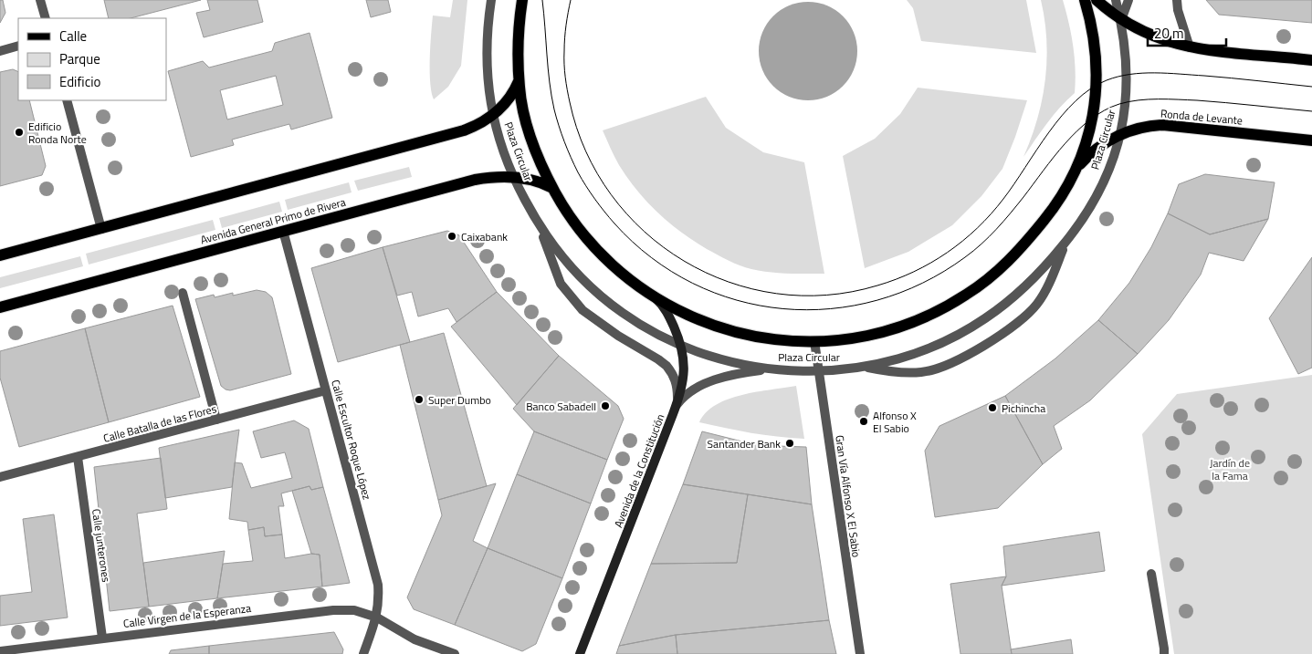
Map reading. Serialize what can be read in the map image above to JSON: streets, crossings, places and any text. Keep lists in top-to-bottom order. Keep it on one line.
{"streets":{"main road":["Ronda de Levante","Plaza Circular","Avenida General Primo de Rivera","Avenida de la Constitución"],"street":["Calle Batalla de las Flores","Calle Escultor Roque López","Gran Vía Alfonso X El Sabio","Calle junterones","Calle Virgen de la Esperanza"]},"crossings":[["Ronda de Levante","Plaza Circular"],["Plaza Circular","Avenida General Primo de Rivera"],["Plaza Circular","Avenida de la Constitución"],["Plaza Circular","Gran Vía Alfonso X El Sabio"],["Avenida General Primo de Rivera","Calle Escultor Roque López"],["Calle Batalla de las Flores","Calle Escultor Roque López"],["Calle Batalla de las Flores","Calle junterones"],["Calle Escultor Roque López","Calle Virgen de la Esperanza"],["Calle junterones","Calle Virgen de la Esperanza"]],"parks":["Jardín de la Fama"],"places":["Edificio Ronda Norte","Caixabank","Super Dumbo","Banco Sabadell","Pichincha","Alfonso X El Sabio","Santander Bank"],"legend":["Calle","Parque","Edificio"],"scale_bar":"20 m"}
